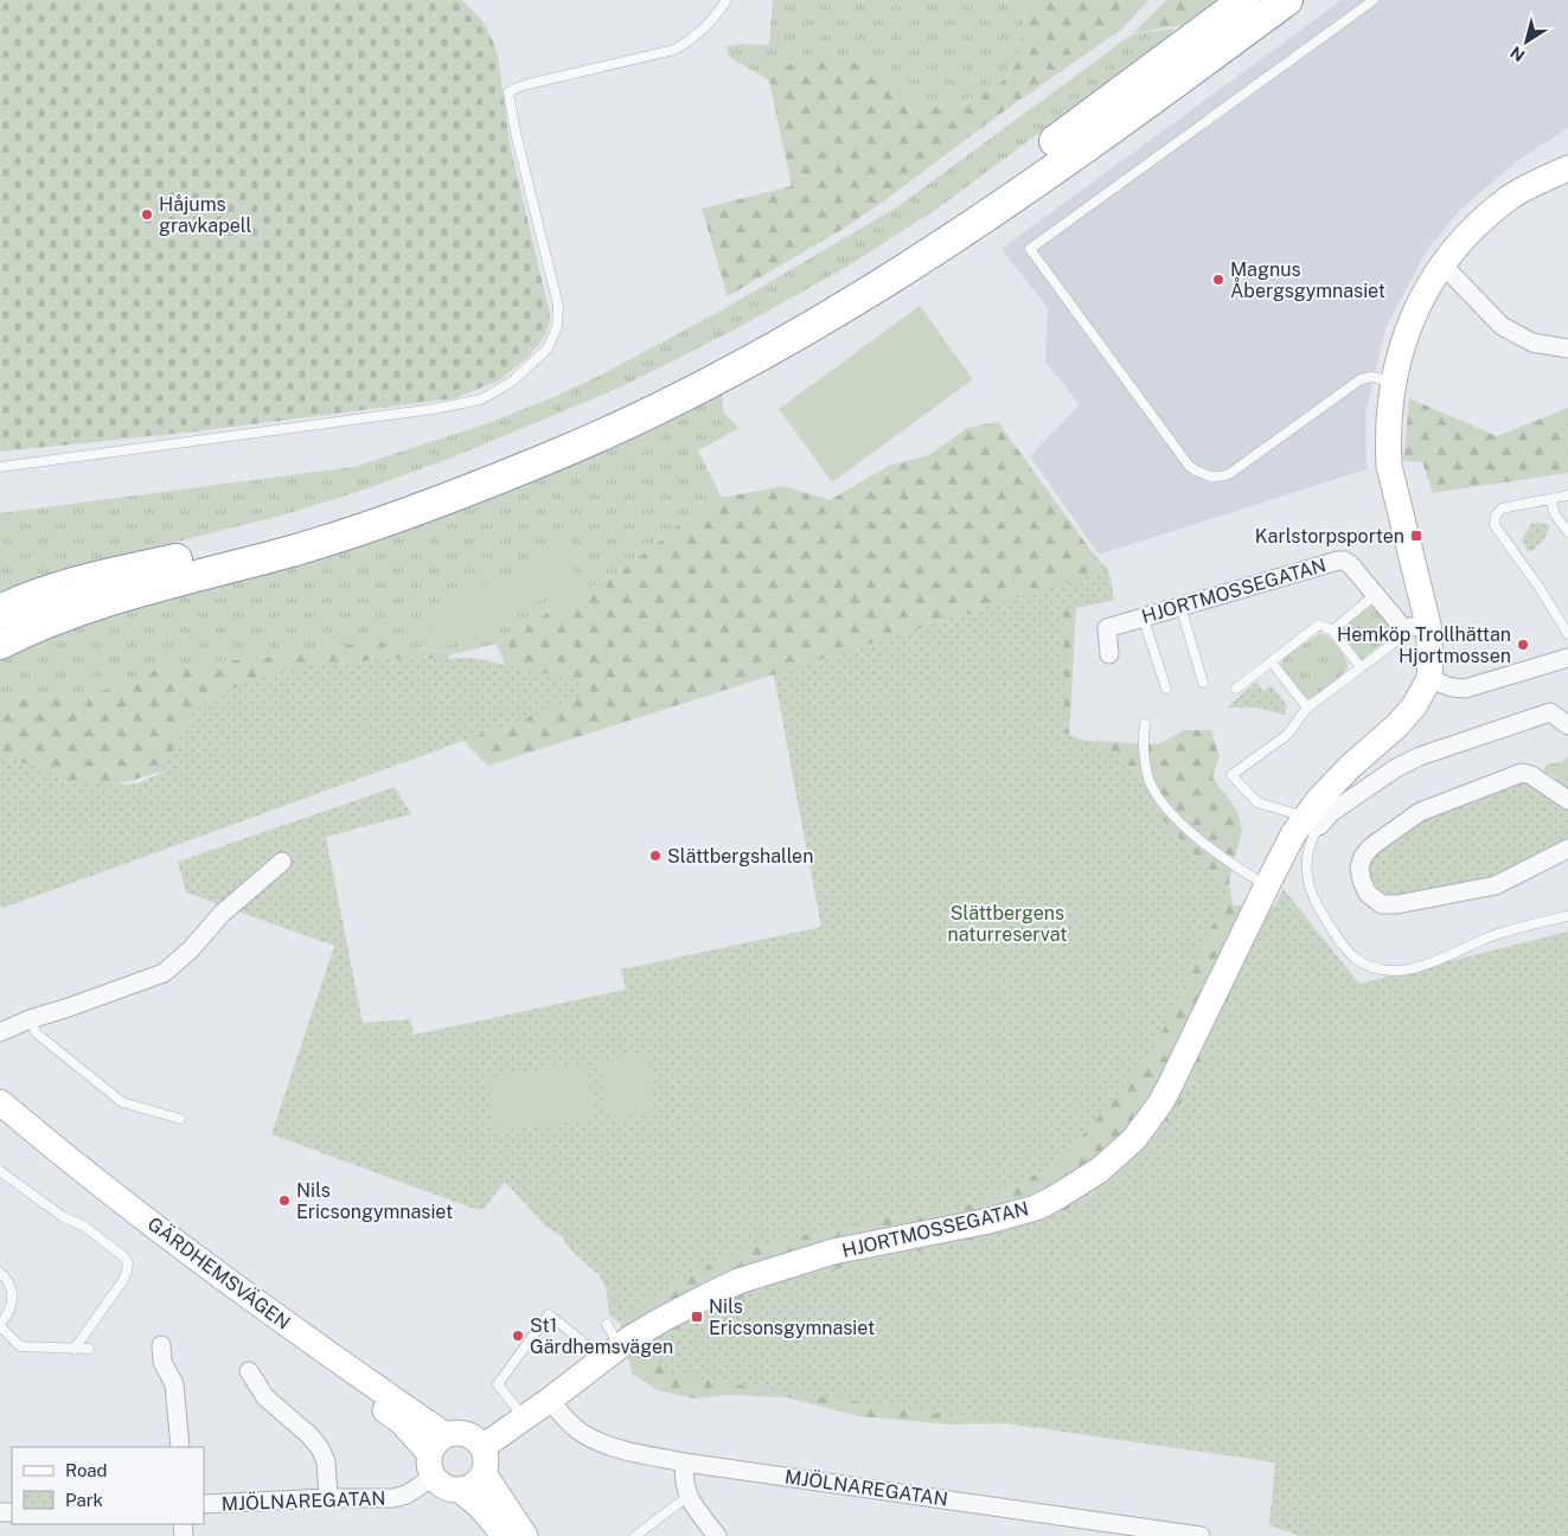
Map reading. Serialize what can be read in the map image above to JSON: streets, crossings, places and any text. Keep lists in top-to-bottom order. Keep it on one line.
{"streets":{"street":["HJORTMOSSEGATAN","GÄRDHEMSVÄGEN","MJÖLNAREGATAN"]},"crossings":[["HJORTMOSSEGATAN","GÄRDHEMSVÄGEN"],["HJORTMOSSEGATAN","MJÖLNAREGATAN"],["GÄRDHEMSVÄGEN","MJÖLNAREGATAN"]],"parks":["Slättbergens naturreservat"],"places":{"other":["Håjums gravkapell","Magnus Åbergsgymnasiet","Hemköp Trollhättan Hjortmossen","Slättbergshallen","Nils Ericsongymnasiet","St1 Gärdhemsvägen"],"transit":["Karlstorpsporten","Nils Ericsonsgymnasiet"]},"legend":["Road","Park"],"north":"bottom left"}
